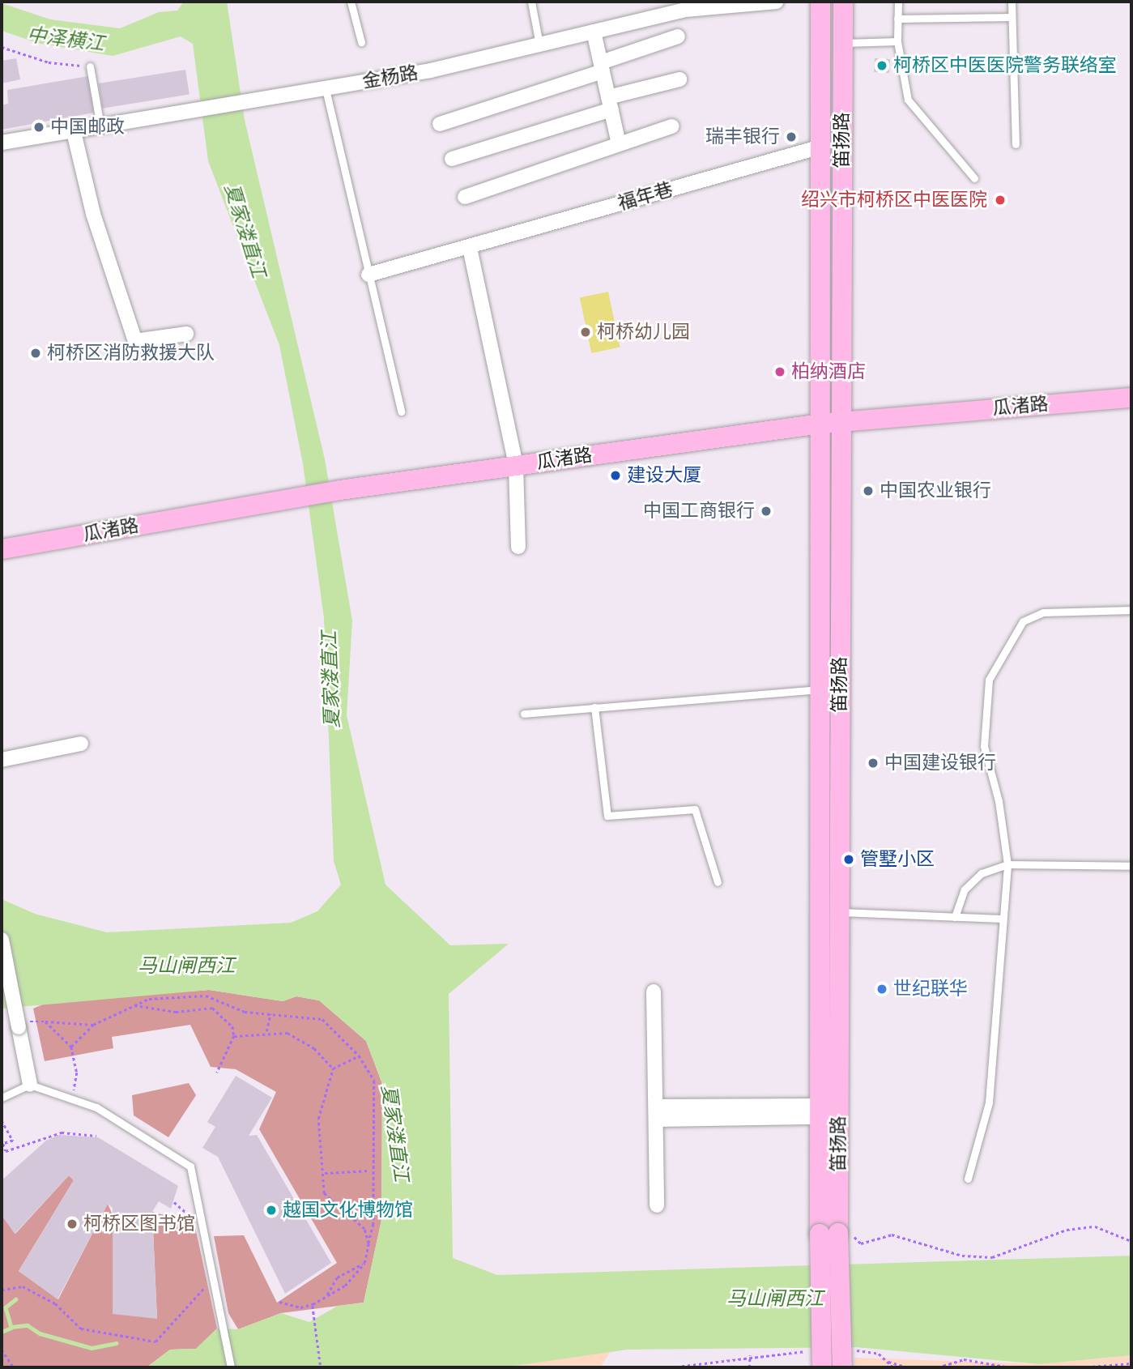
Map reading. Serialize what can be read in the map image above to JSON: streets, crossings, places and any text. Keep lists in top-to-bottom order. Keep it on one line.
{"streets":{"street":["金杨路","笛扬路","福年巷","瓜渚路"]},"crossings":[["笛扬路","福年巷"],["笛扬路","瓜渚路"]],"water":["中泽横江","夏家溇直江","马山闸西江"],"places":["柯桥区中医医院警务联络室","中国邮政","瑞丰银行","绍兴市柯桥区中医医院","柯桥幼儿园","柯桥区消防救援大队","柏纳酒店","建设大厦","中国农业银行","中国工商银行","中国建设银行","管墅小区","世纪联华","越国文化博物馆","柯桥区图书馆"]}
